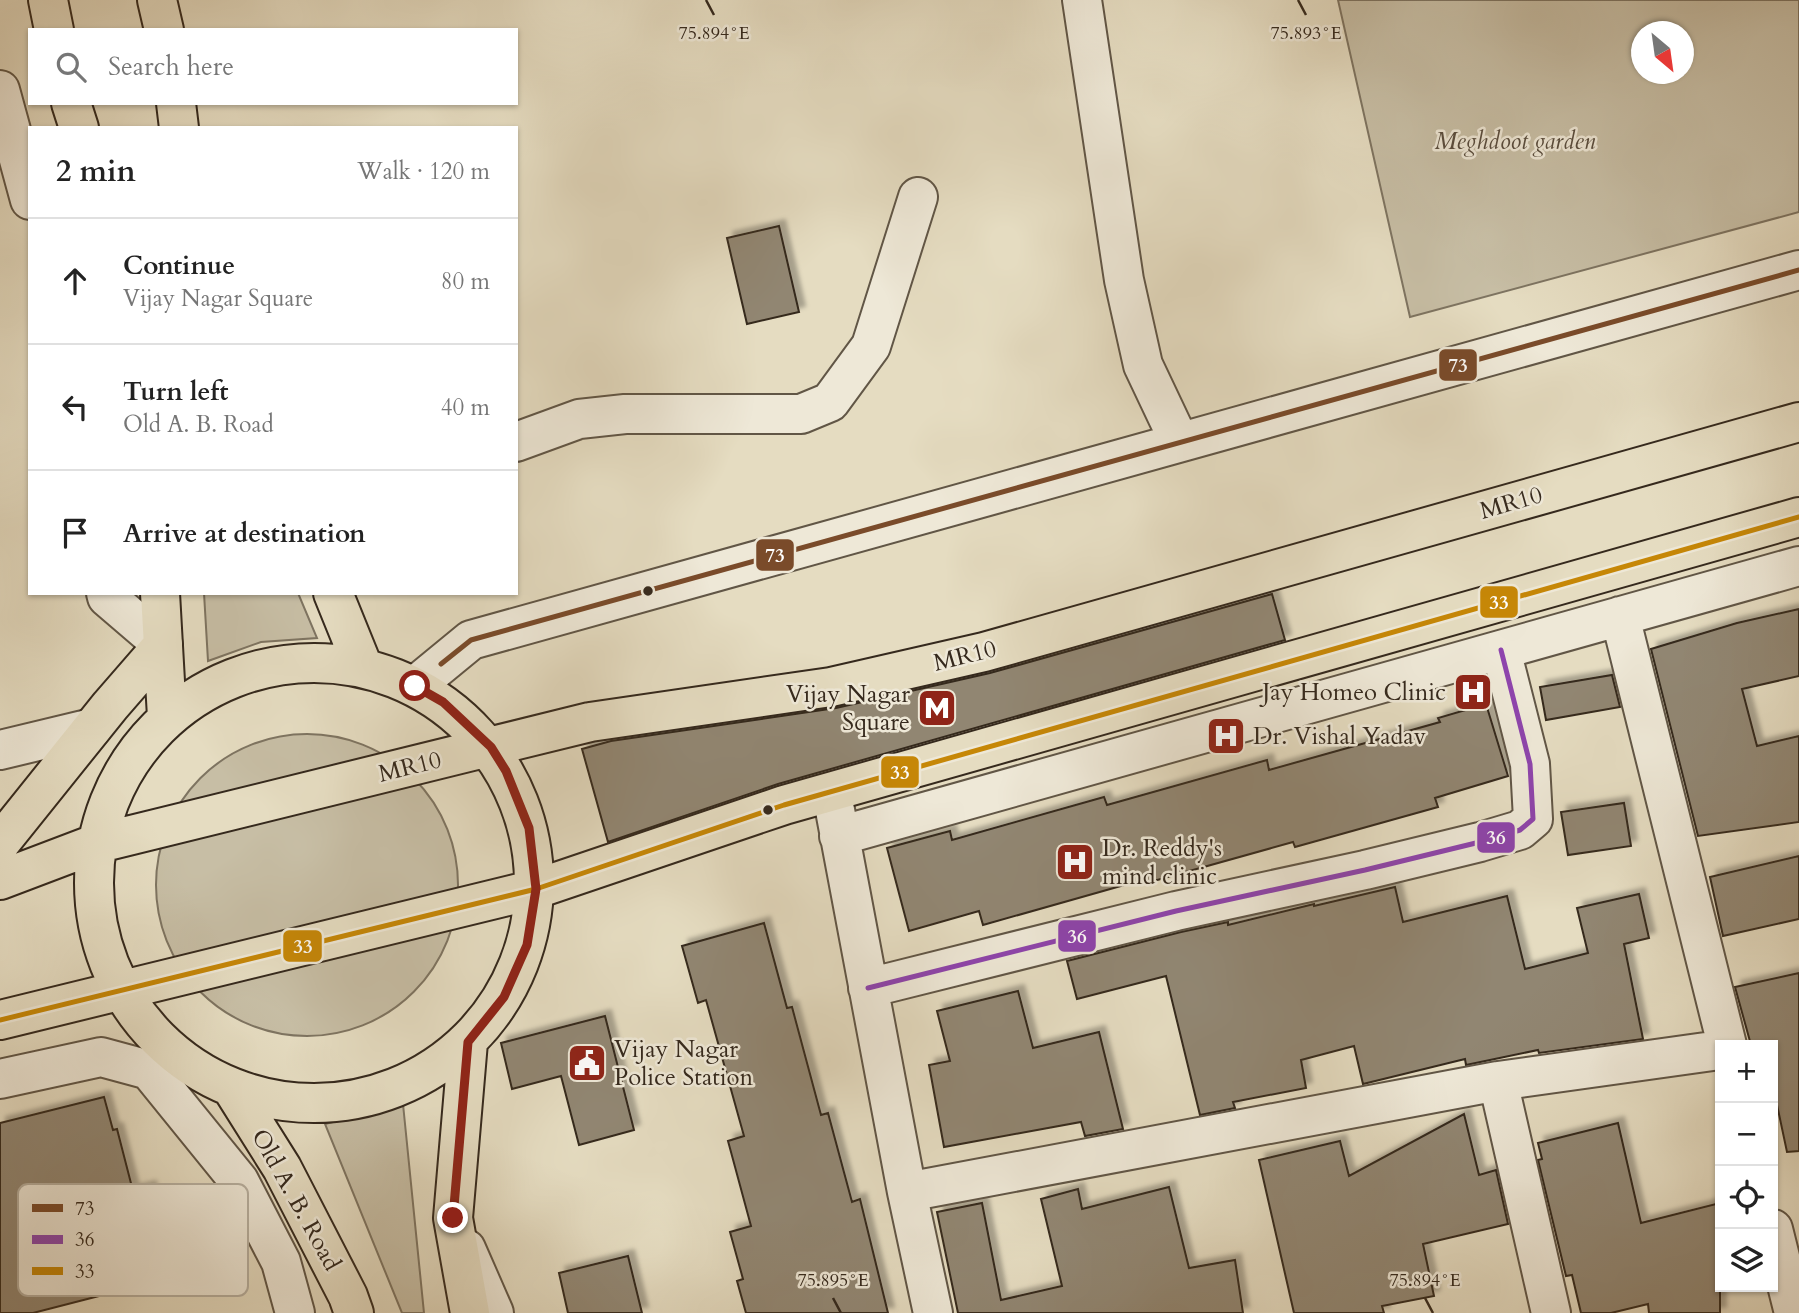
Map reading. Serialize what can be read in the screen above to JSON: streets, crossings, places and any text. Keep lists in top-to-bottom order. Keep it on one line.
{"streets":{"main road":["MR10","Old A. B. Road"]},"parks":["Meghdoot garden"],"places":{"hospital":["Jay Homeo Clinic","Dr. Vishal Yadav","Dr. Reddy's mind clinic"],"metro station":["Vijay Nagar Square"],"public building":["Vijay Nagar Police Station"]},"lines":["transit line 73","transit line 33","transit line 36"],"legend":["73","36","33"],"north":"bottom right","page":{"search":"Search here","heading":["2 min","Walk · 120 m"],"list":[["Continue","Vijay Nagar Square","80 m"],["Turn left","Old A. B. Road","40 m"],"Arrive at destination"],"map_buttons":["+","−"]},"coordinates":["75.894°E","75.893°E","75.895°E"]}
